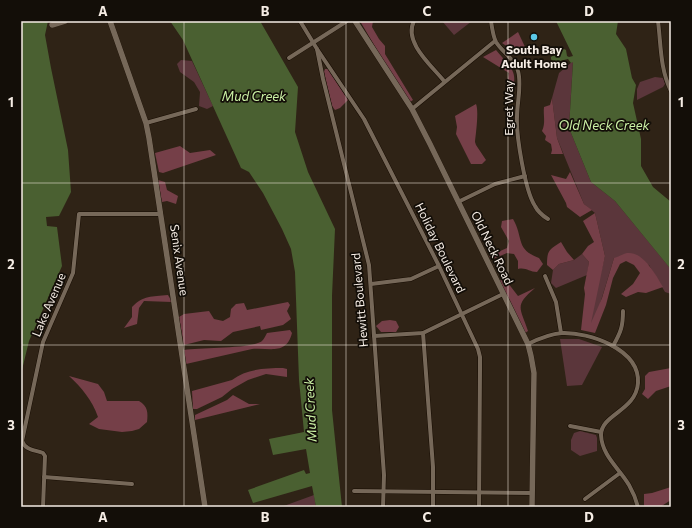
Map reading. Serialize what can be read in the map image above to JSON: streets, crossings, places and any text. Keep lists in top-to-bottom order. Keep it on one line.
{"streets":{"street":["Egret Way","Holiday Boulevard","Old Neck Road","Senix Avenue","Hewitt Boulevard","Lake Avenue"]},"crossings":[["Holiday Boulevard","Hewitt Boulevard"],["Senix Avenue","Lake Avenue"]],"water":["Mud Creek","Old Neck Creek"],"places":["South Bay Adult Home"],"grid":{"columns":["A","B","C","D"],"rows":["1","2","3"]}}
